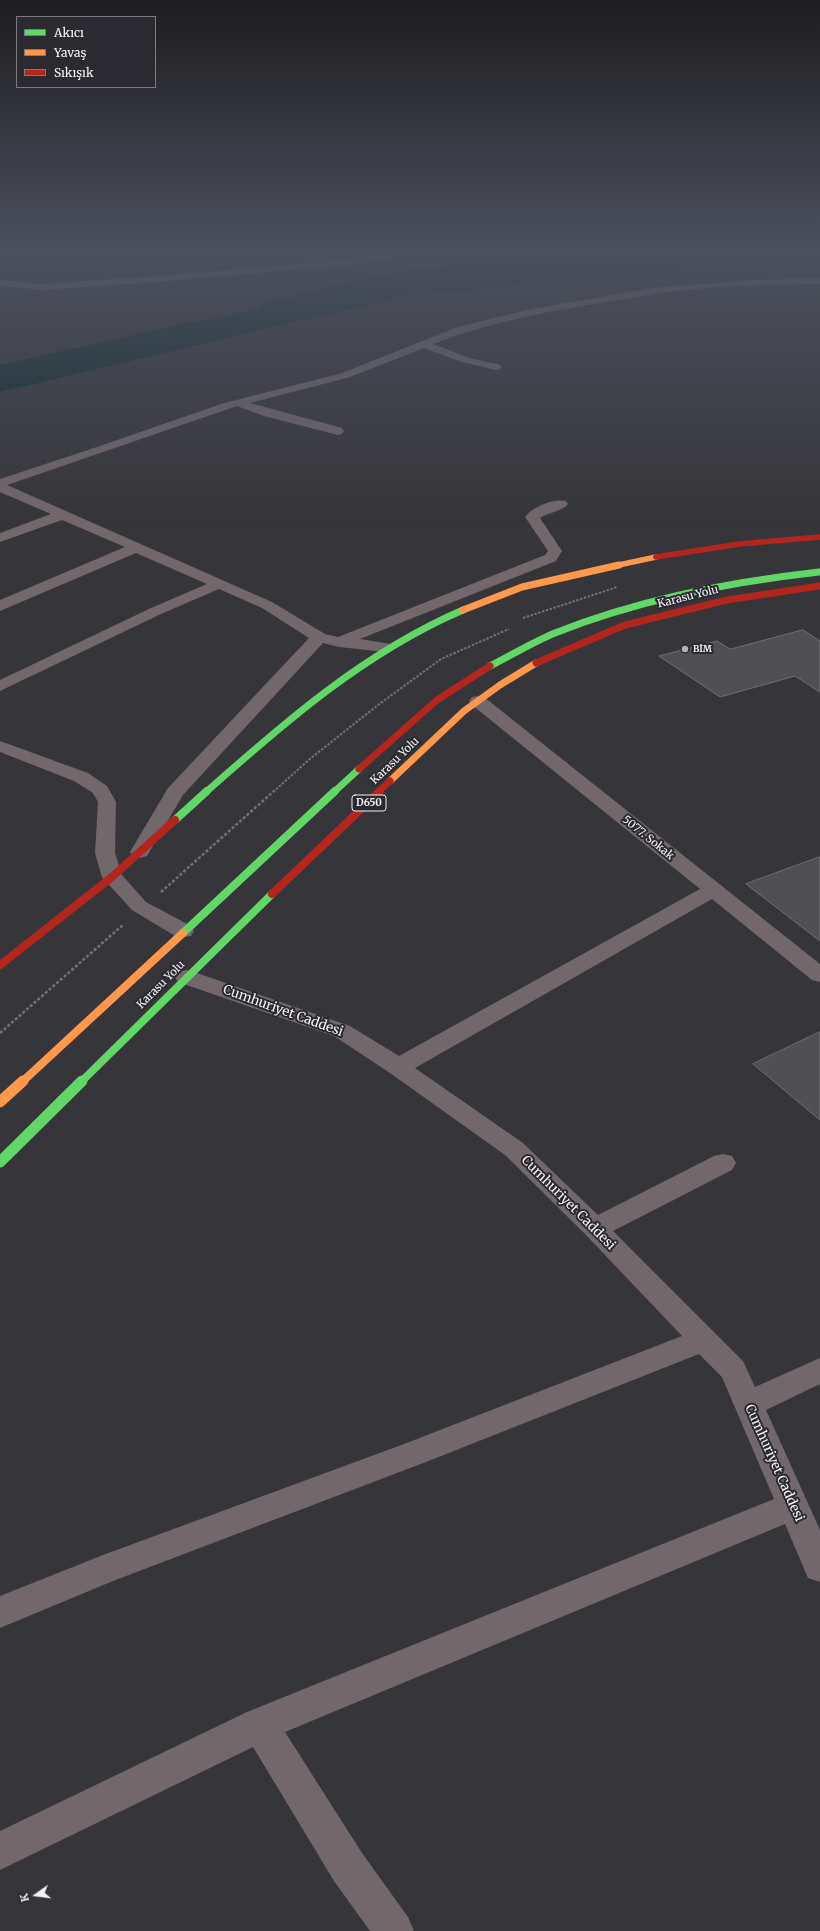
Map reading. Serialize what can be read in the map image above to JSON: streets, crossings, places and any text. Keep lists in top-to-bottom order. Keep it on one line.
{"streets":{"main road":["Karasu Yolu","D650"],"street":["5077. Sokak","Cumhuriyet Caddesi"]},"crossings":[["Karasu Yolu","5077. Sokak"],["Karasu Yolu","Cumhuriyet Caddesi"]],"places":["BİM"],"legend":["Akıcı","Yavaş","Sıkışık"],"north":"left"}
